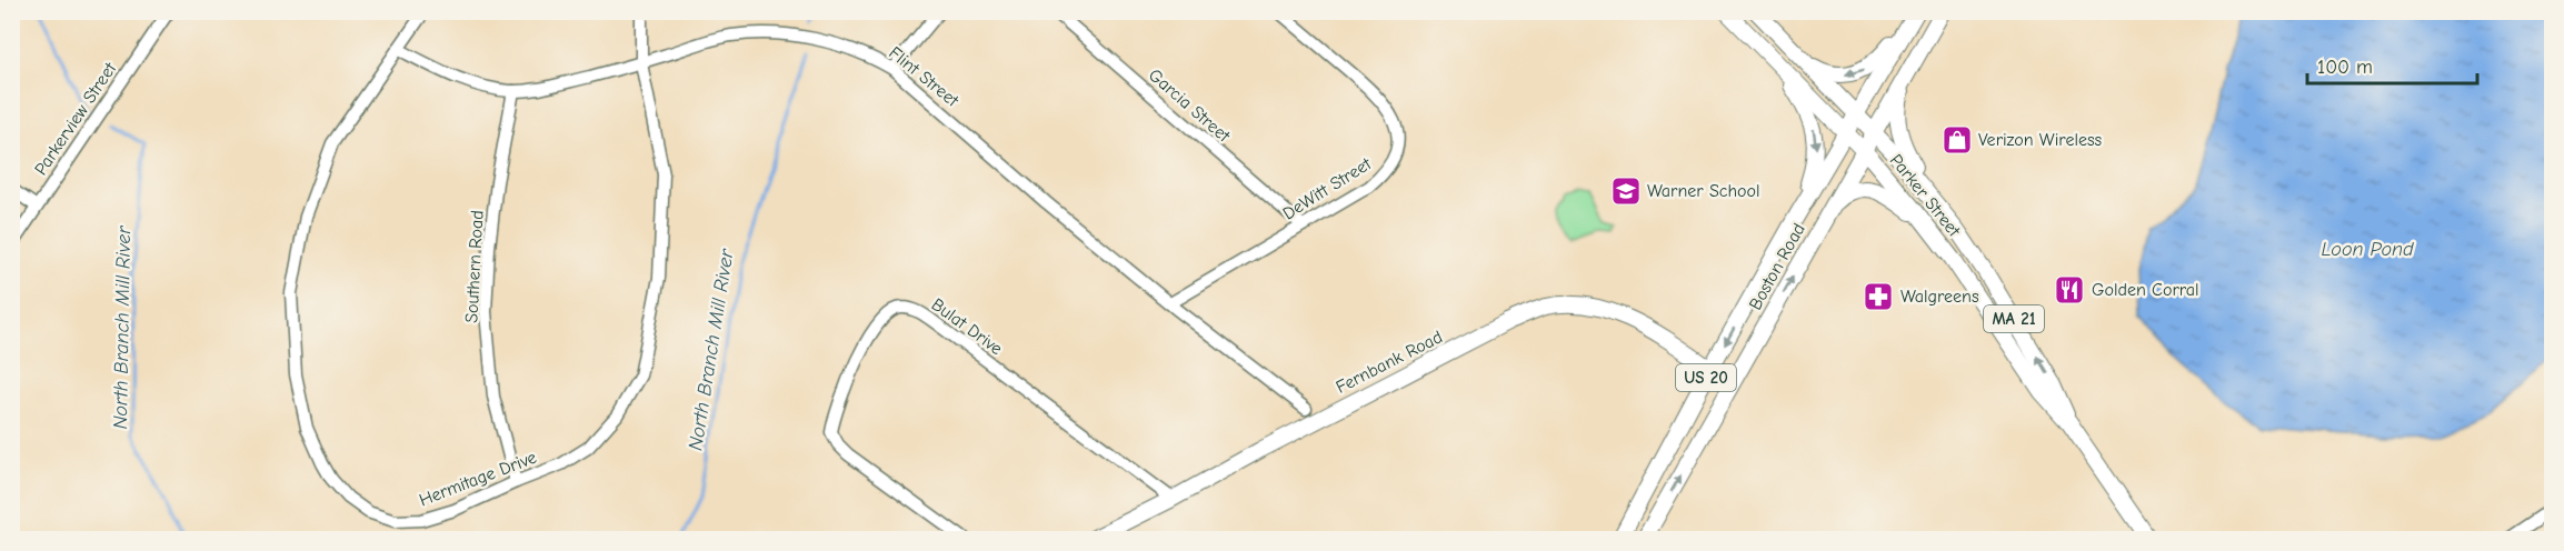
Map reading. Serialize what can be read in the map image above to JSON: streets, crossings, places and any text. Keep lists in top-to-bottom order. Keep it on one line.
{"streets":{"main road":["Parker Street","Boston Road","MA 21","Fernbank Road","US 20"],"street":["Flint Street","Garcia Street","Parkerview Street","DeWitt Street","Southern Road","Bulat Drive","Hermitage Drive"]},"crossings":[["Flint Street","DeWitt Street"],["Flint Street","Southern Road"],["Flint Street","Hermitage Drive"],["Garcia Street","DeWitt Street"],["Parker Street","Boston Road"],["Southern Road","Hermitage Drive"],["Boston Road","Fernbank Road"],["Bulat Drive","Fernbank Road"]],"water":["Loon Pond","North Branch Mill River"],"places":{"shop":["Verizon Wireless"],"school or university":["Warner School"],"restaurant":["Golden Corral"],"pharmacy":["Walgreens"]},"scale_bar":"100 m"}
